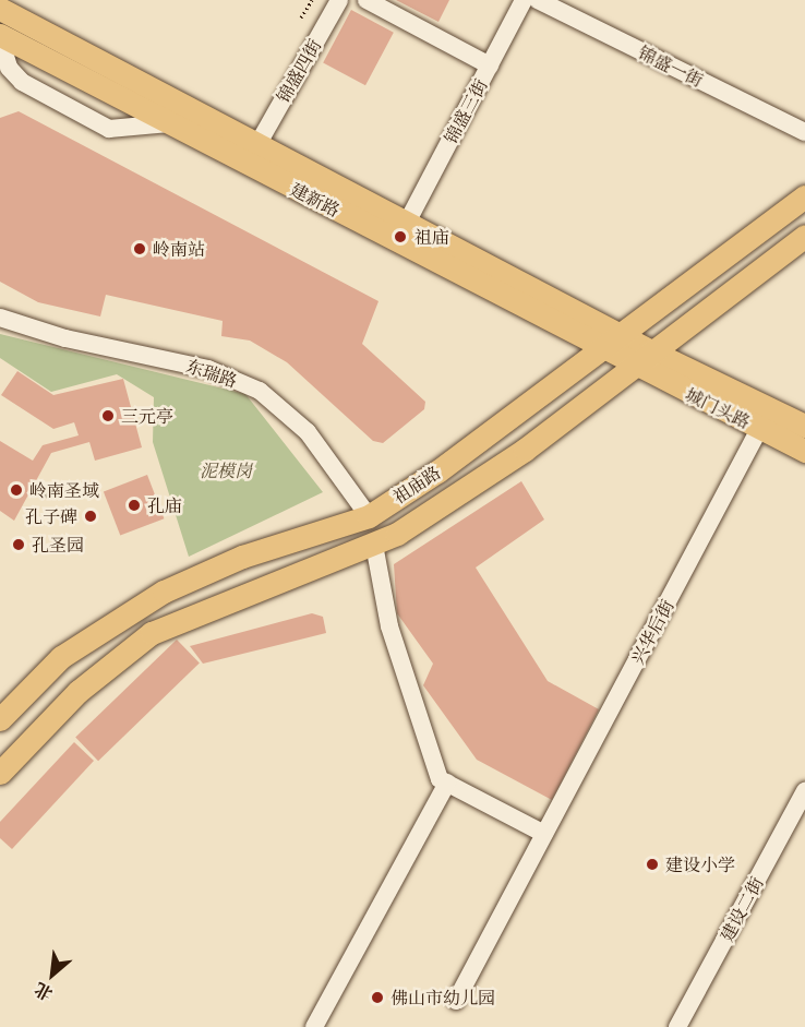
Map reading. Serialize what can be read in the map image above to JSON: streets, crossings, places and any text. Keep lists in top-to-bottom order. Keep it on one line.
{"streets":{"main road":["建新路","城门头路","祖庙路"],"street":["锦盛一街","锦盛四街","锦盛三街","东瑞路","兴华后街","建设二街"]},"crossings":[["锦盛四街","建新路"],["锦盛三街","建新路"],["建新路","城门头路"],["建新路","祖庙路"],["东瑞路","祖庙路"],["城门头路","祖庙路"],["城门头路","兴华后街"]],"parks":["泥模岗"],"places":["祖庙","岭南站","三元亭","岭南圣域","孔庙","孔子碑","孔圣园","建设小学","佛山市幼儿园"],"north":"bottom left"}
